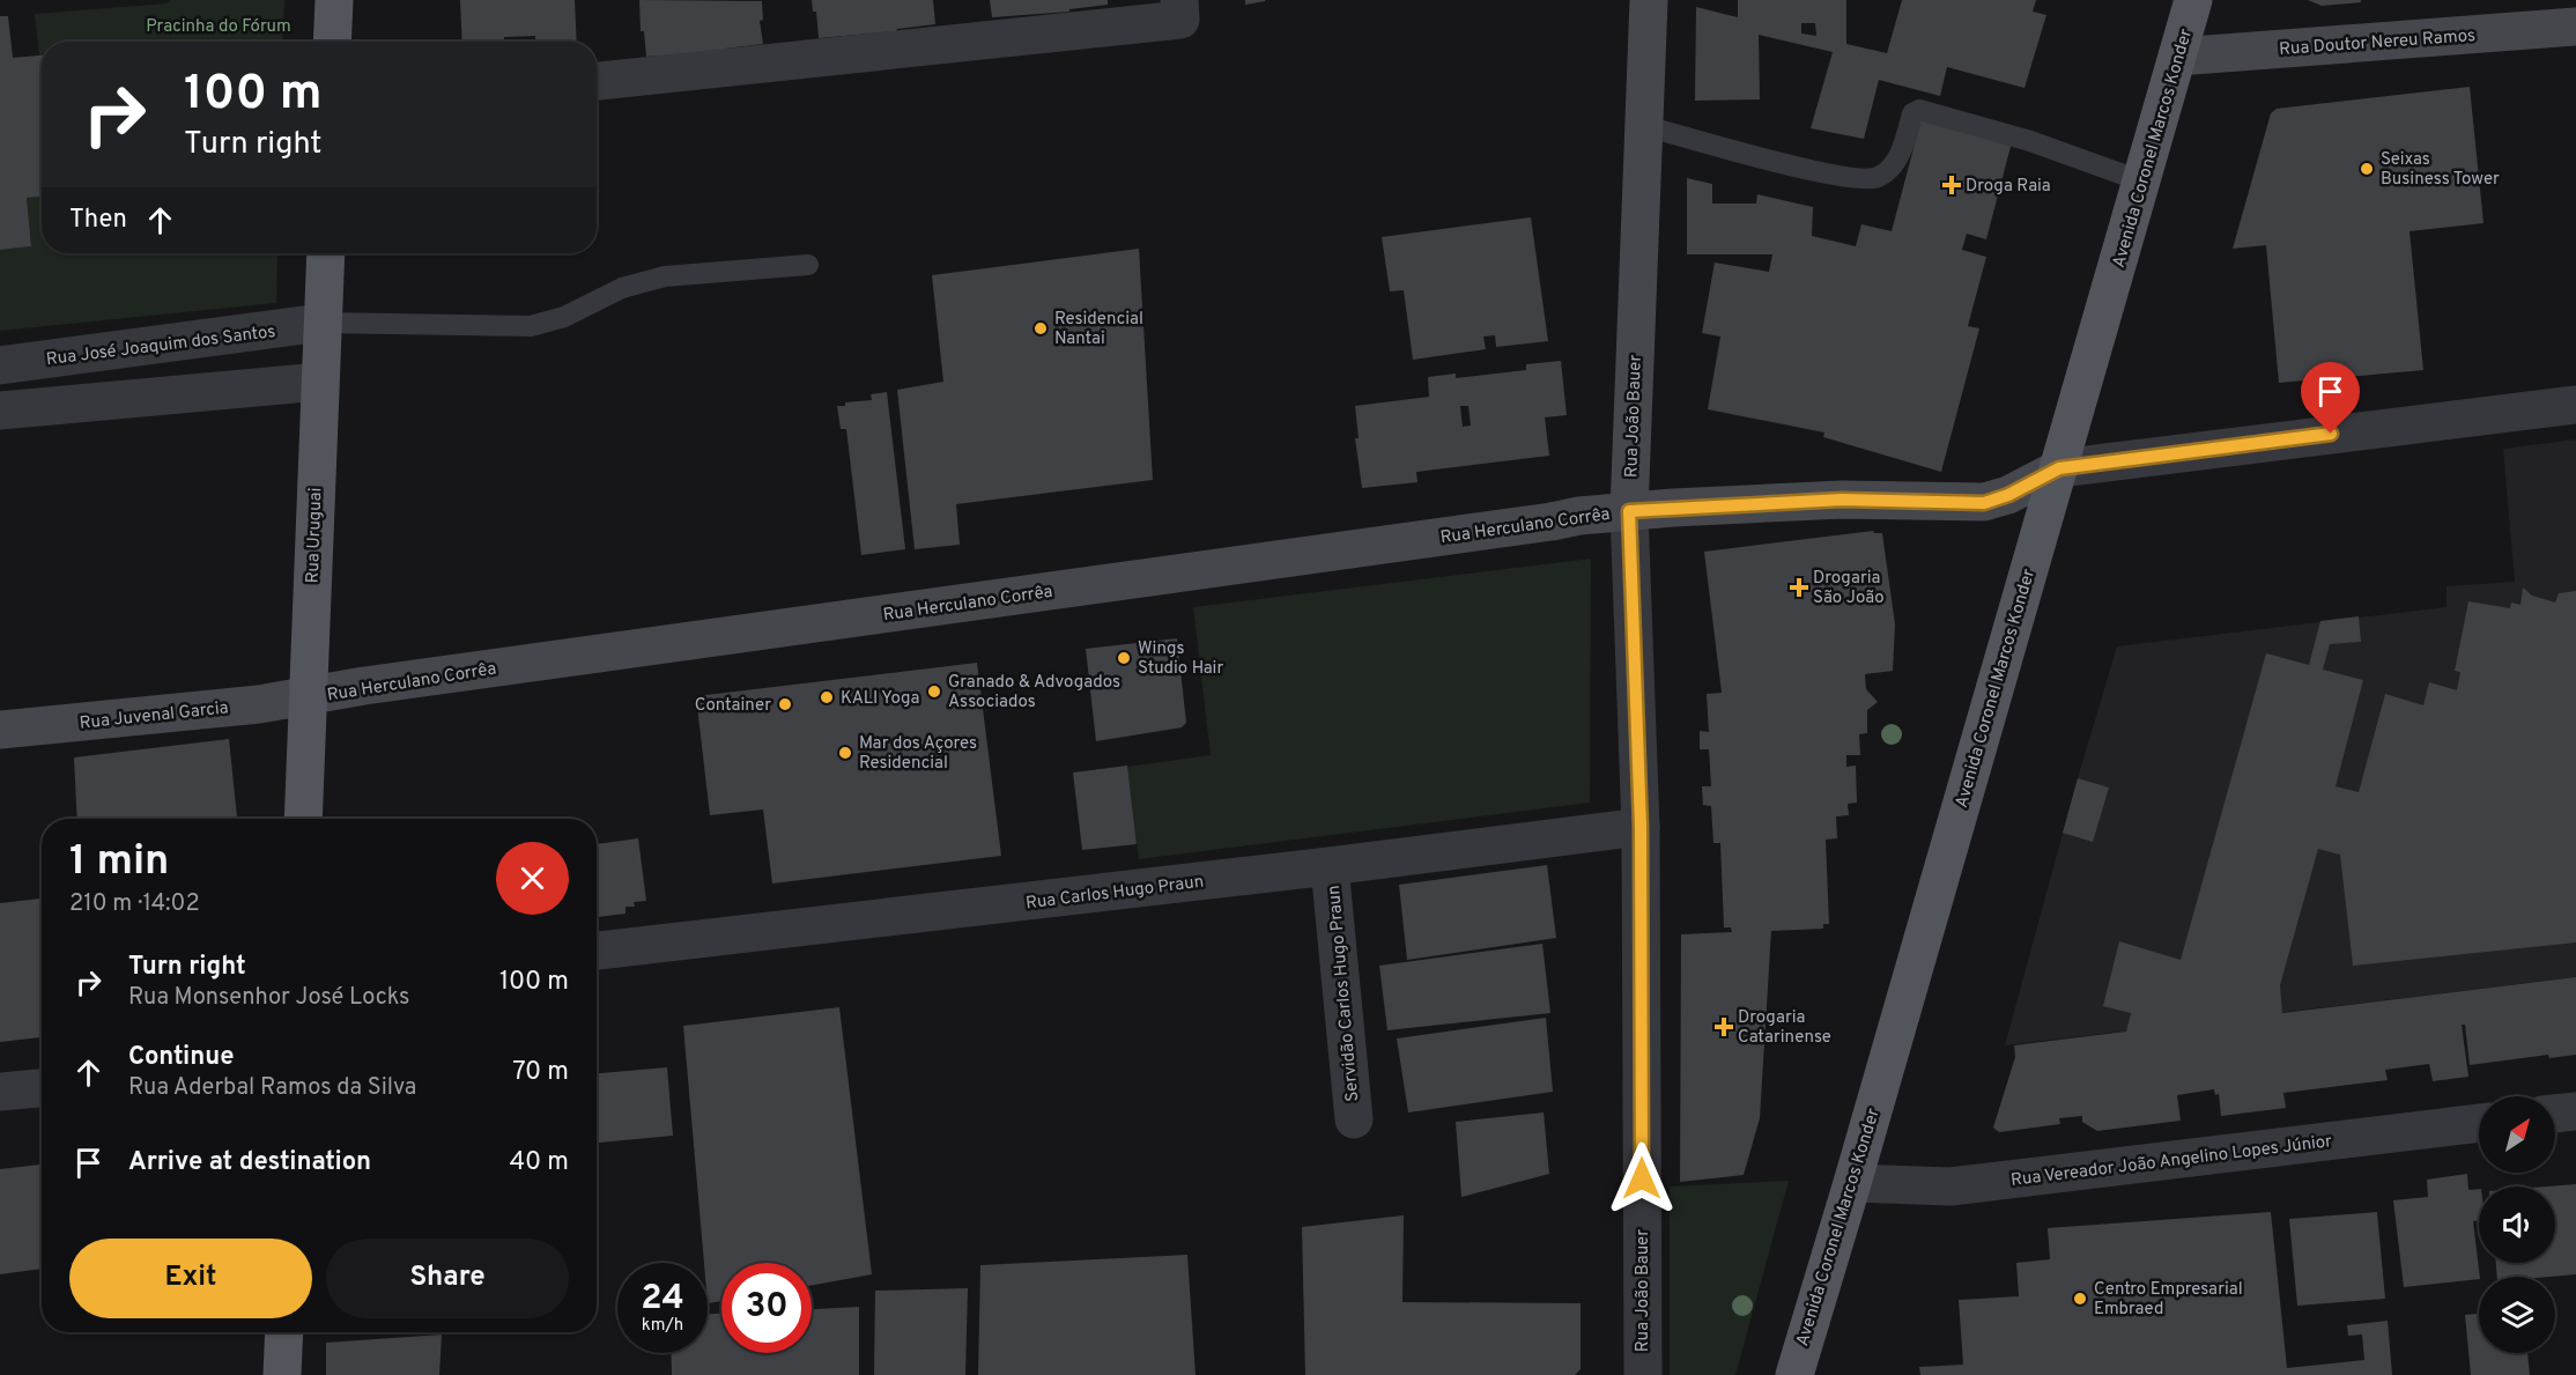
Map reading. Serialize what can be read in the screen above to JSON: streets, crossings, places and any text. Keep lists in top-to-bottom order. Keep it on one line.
{"streets":{"main road":["Avenida Coronel Marcos Konder","Rua Uruguai"],"street":["Rua Doutor Nereu Ramos","Rua José Joaquim dos Santos","Rua João Bauer","Rua Herculano Corrêa","Rua Juvenal Garcia","Rua Carlos Hugo Praun","Servidão Carlos Hugo Praun","Rua Vereador João Angelino Lopes Júnior"]},"crossings":[["Rua Doutor Nereu Ramos","Avenida Coronel Marcos Konder"],["Avenida Coronel Marcos Konder","Rua Herculano Corrêa"],["Avenida Coronel Marcos Konder","Rua Vereador João Angelino Lopes Júnior"],["Rua José Joaquim dos Santos","Rua Uruguai"],["Rua João Bauer","Rua Herculano Corrêa"],["Rua João Bauer","Rua Carlos Hugo Praun"],["Rua Herculano Corrêa","Rua Uruguai"],["Rua Herculano Corrêa","Rua Juvenal Garcia"],["Rua Uruguai","Rua Juvenal Garcia"],["Rua Carlos Hugo Praun","Servidão Carlos Hugo Praun"]],"parks":["Pracinha do Fórum"],"places":{"other":["Seixas Business Tower","Residencial Nantai","Wings Studio Hair","Granado & Advogados Associados","KALI Yoga","Container","Mar dos Açores Residencial","Centro Empresarial Embraed"],"health":["Droga Raia","Drogaria São João","Drogaria Catarinense"]},"north":"top right","page":{"turn":["100 m","Turn right"],"then":"Then","heading":["1 min","210 m · 14:02"],"list":[{"name":"Turn right","note":"Rua Monsenhor José Locks","value":"100 m"},{"name":"Continue","note":"Rua Aderbal Ramos da Silva","value":"70 m"},{"name":"Arrive at destination","value":"40 m"}],"buttons":["Exit","Share"],"speed":"24 km/h","limit":"30"}}
